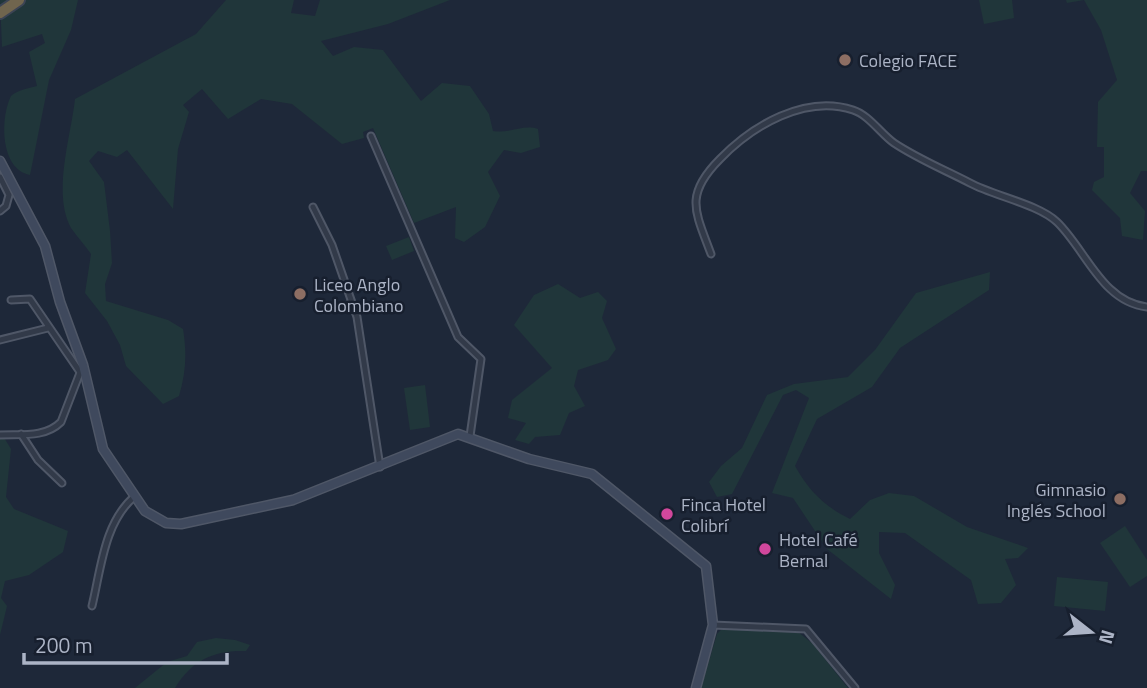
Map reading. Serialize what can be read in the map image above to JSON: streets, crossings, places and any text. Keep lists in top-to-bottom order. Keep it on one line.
{"places":["Colegio FACE","Liceo Anglo Colombiano","Gimnasio Inglés School","Finca Hotel Colibrí","Hotel Café Bernal"],"scale_bar":"200 m","north":"right"}
